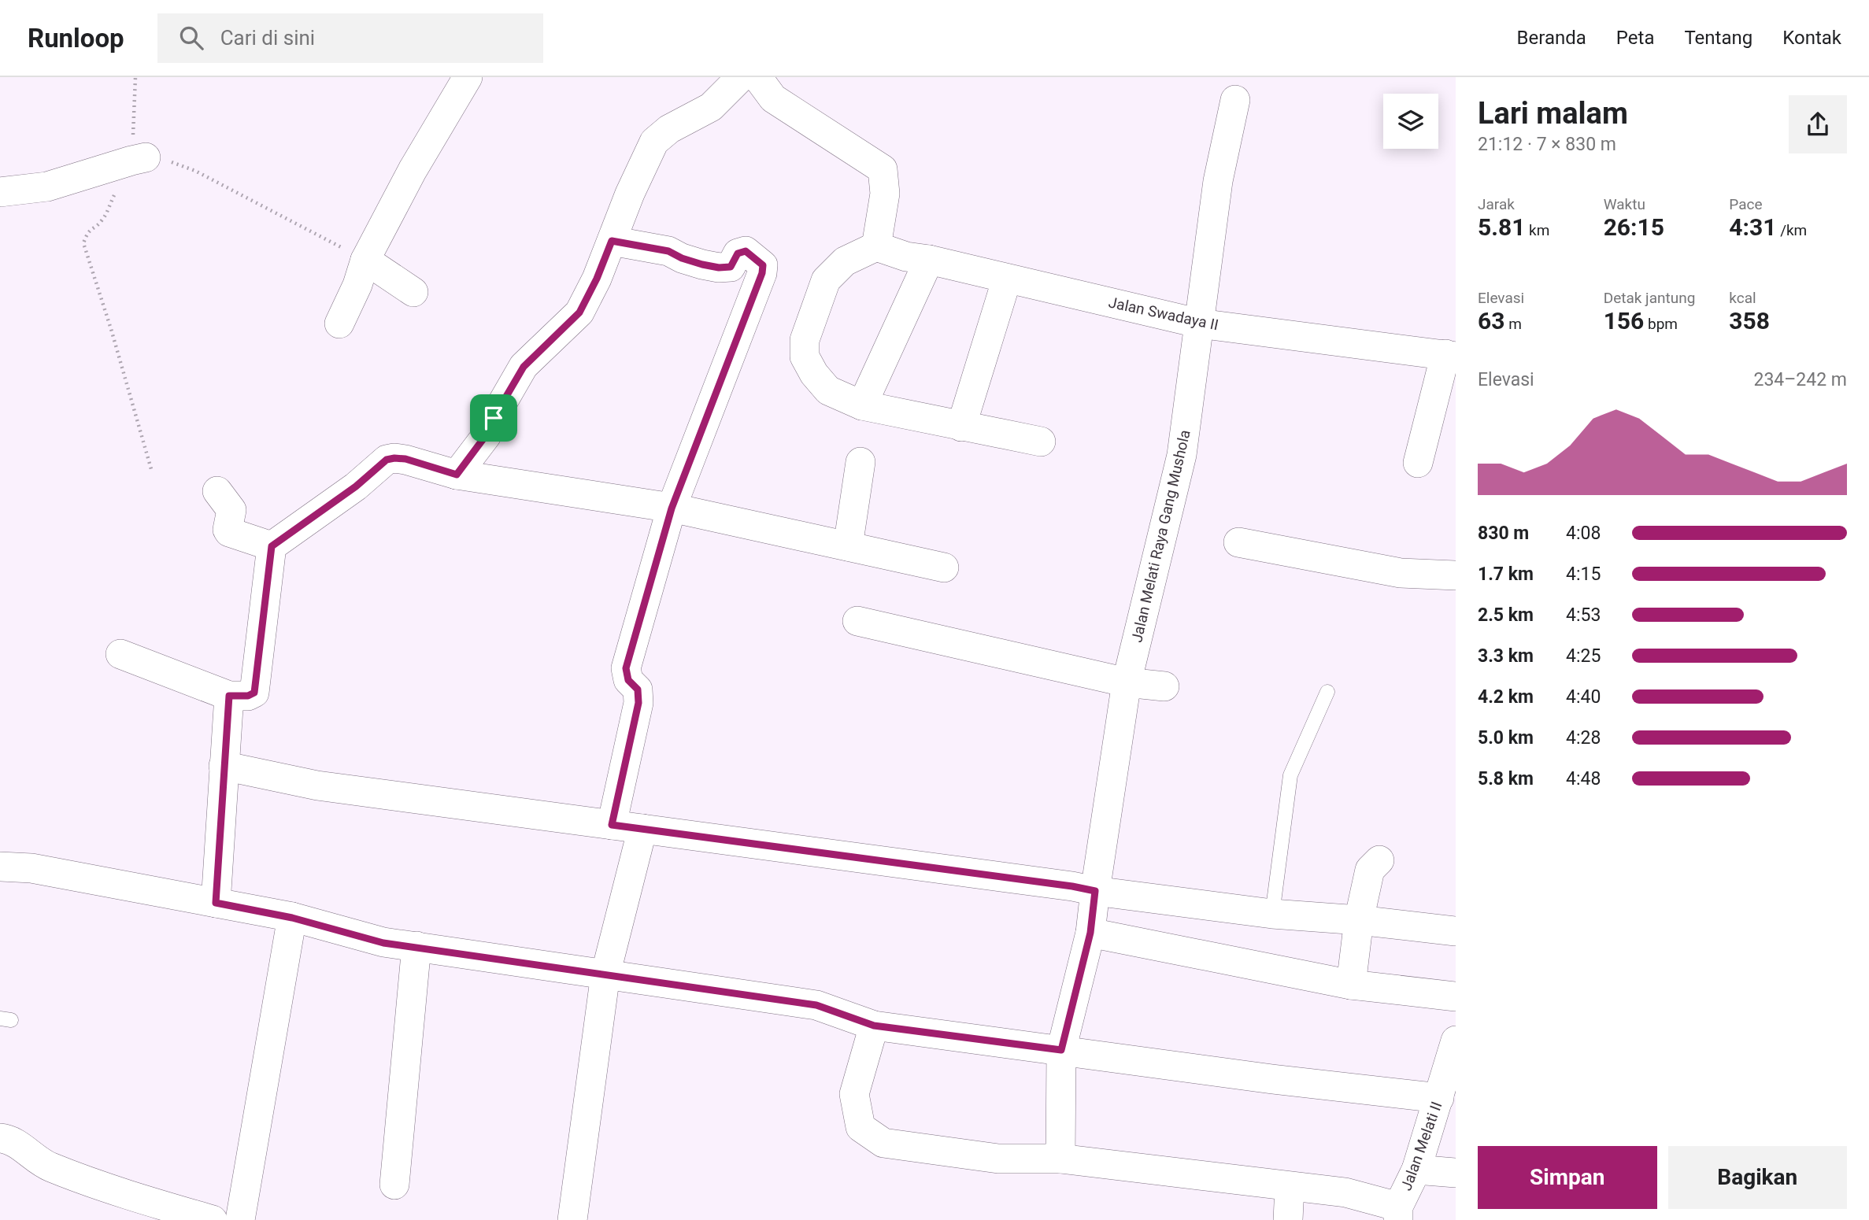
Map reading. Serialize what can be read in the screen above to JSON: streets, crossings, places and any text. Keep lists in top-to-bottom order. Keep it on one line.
{"streets":{"street":["Jalan Swadaya II","Jalan Melati Raya Gang Mushola","Jalan Melati II"]},"crossings":[["Jalan Swadaya II","Jalan Melati Raya Gang Mushola"]],"page":{"header":"Runloop","search":"Cari di sini","nav":["Beranda","Peta","Tentang","Kontak"],"heading":["Lari malam","21:12 · 7 × 830 m"],"stats":[["Jarak","5.81 km"],["Waktu","26:15"],["Pace","4:31 /km"],["Elevasi","63 m"],["Detak jantung","156 bpm"],["kcal","358"]],"chart":["Elevasi","234–242 m"],"list":[{"name":"830 m","note":"4:08"},{"name":"1.7 km","note":"4:15"},{"name":"2.5 km","note":"4:53"},{"name":"3.3 km","note":"4:25"},{"name":"4.2 km","note":"4:40"},{"name":"5.0 km","note":"4:28"},{"name":"5.8 km","note":"4:48"}],"buttons":["Simpan","Bagikan"]}}
